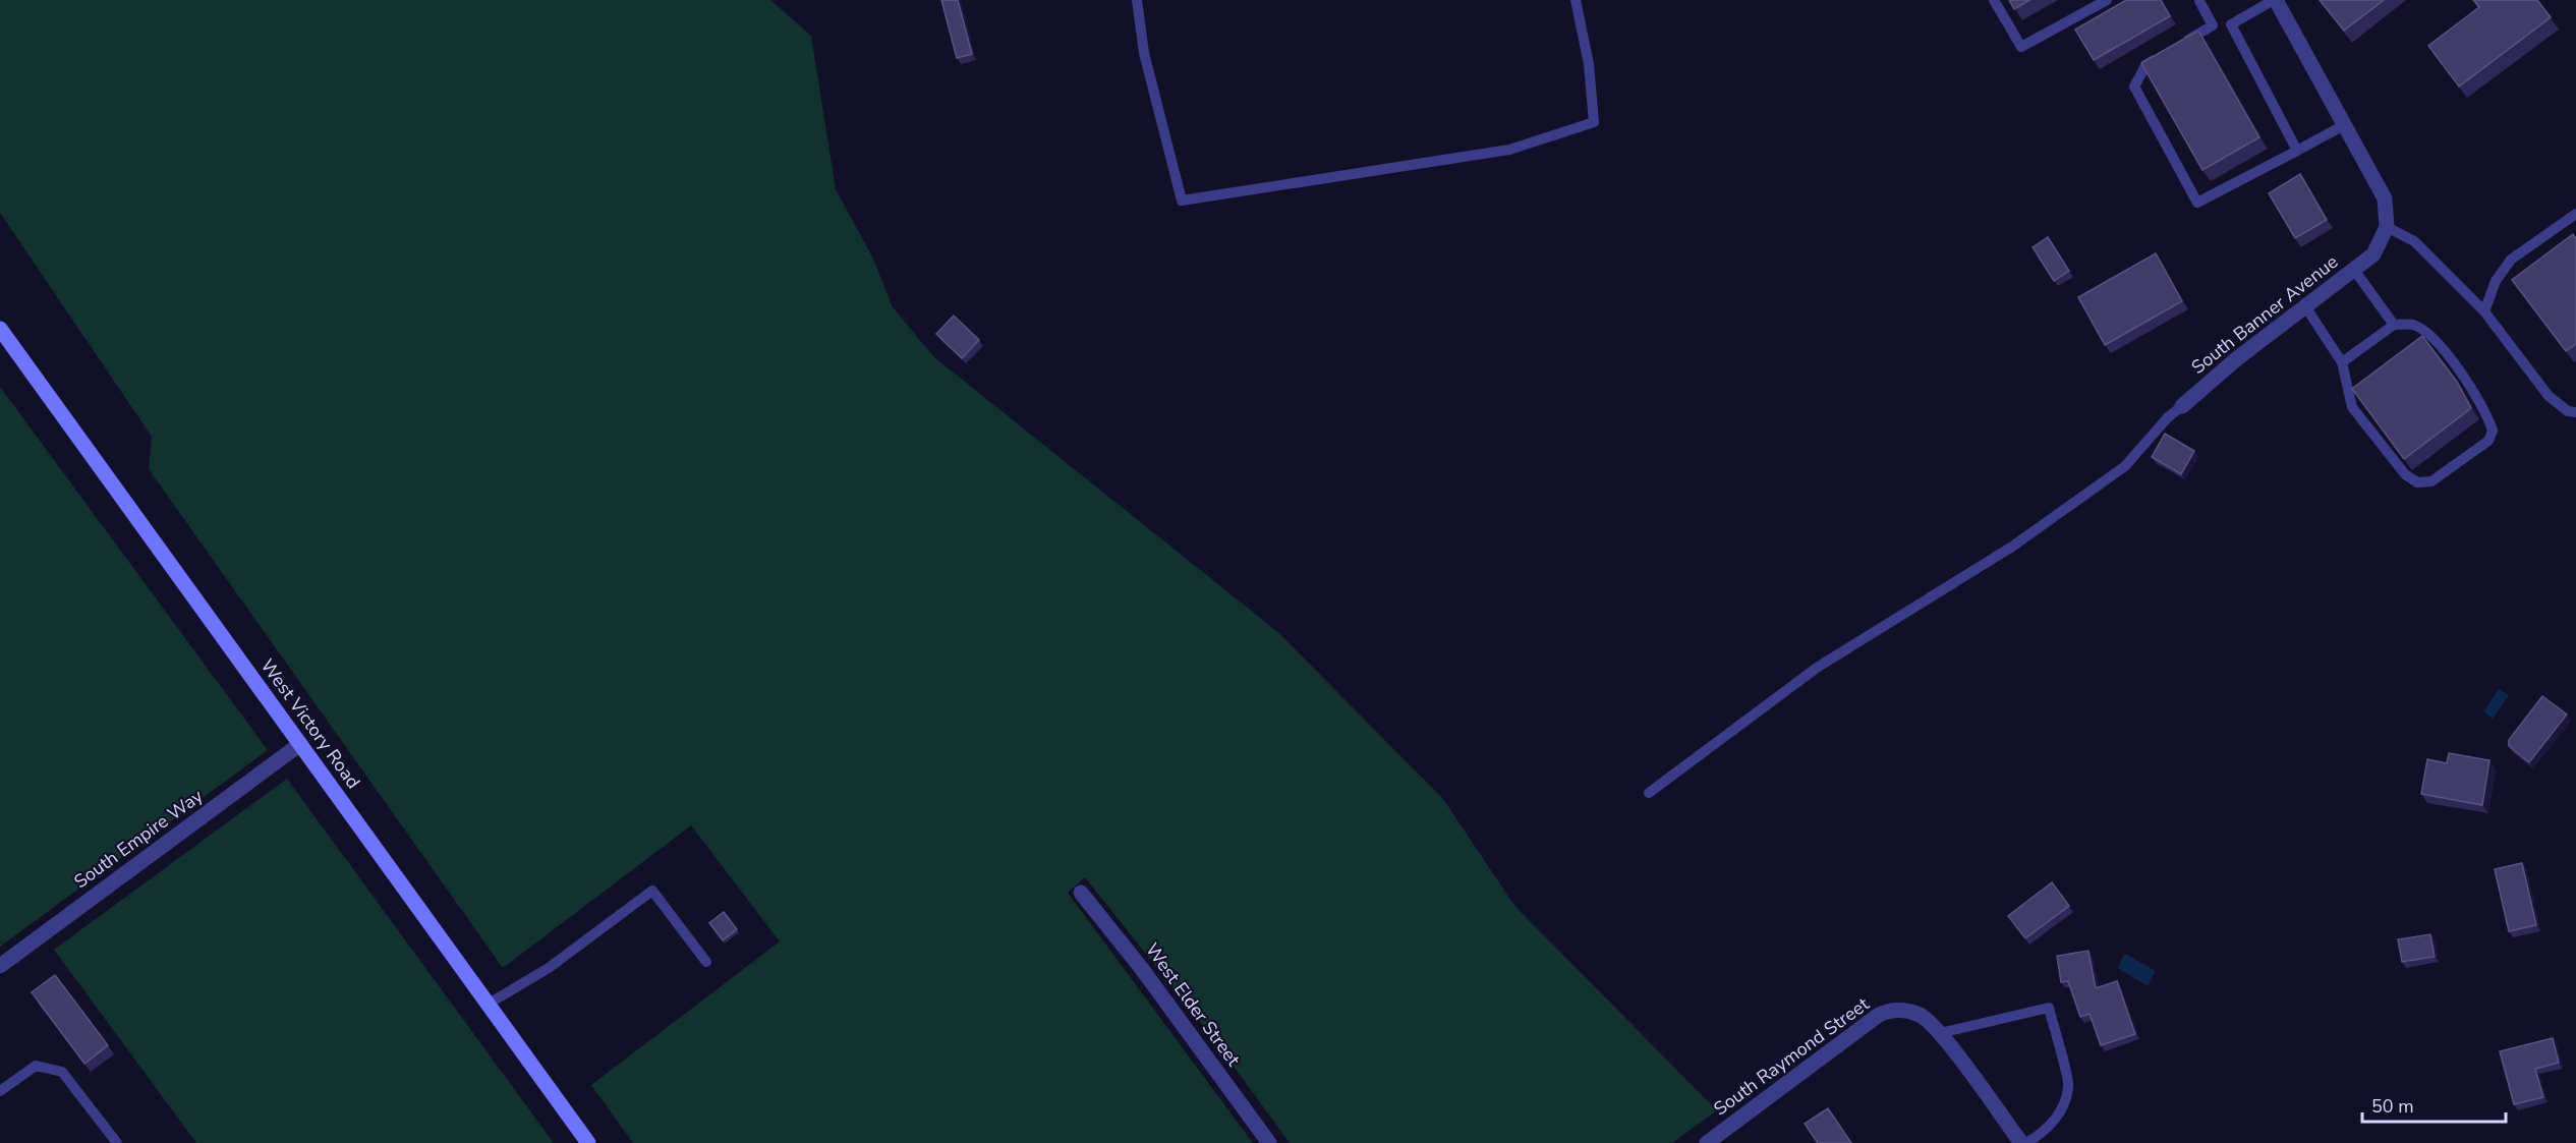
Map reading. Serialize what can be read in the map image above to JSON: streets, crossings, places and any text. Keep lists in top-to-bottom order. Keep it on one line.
{"streets":{"main road":["West Victory Road"],"street":["South Banner Avenue","South Empire Way","West Elder Street","South Raymond Street"]},"crossings":[["West Victory Road","South Empire Way"]],"scale_bar":"50 m"}
